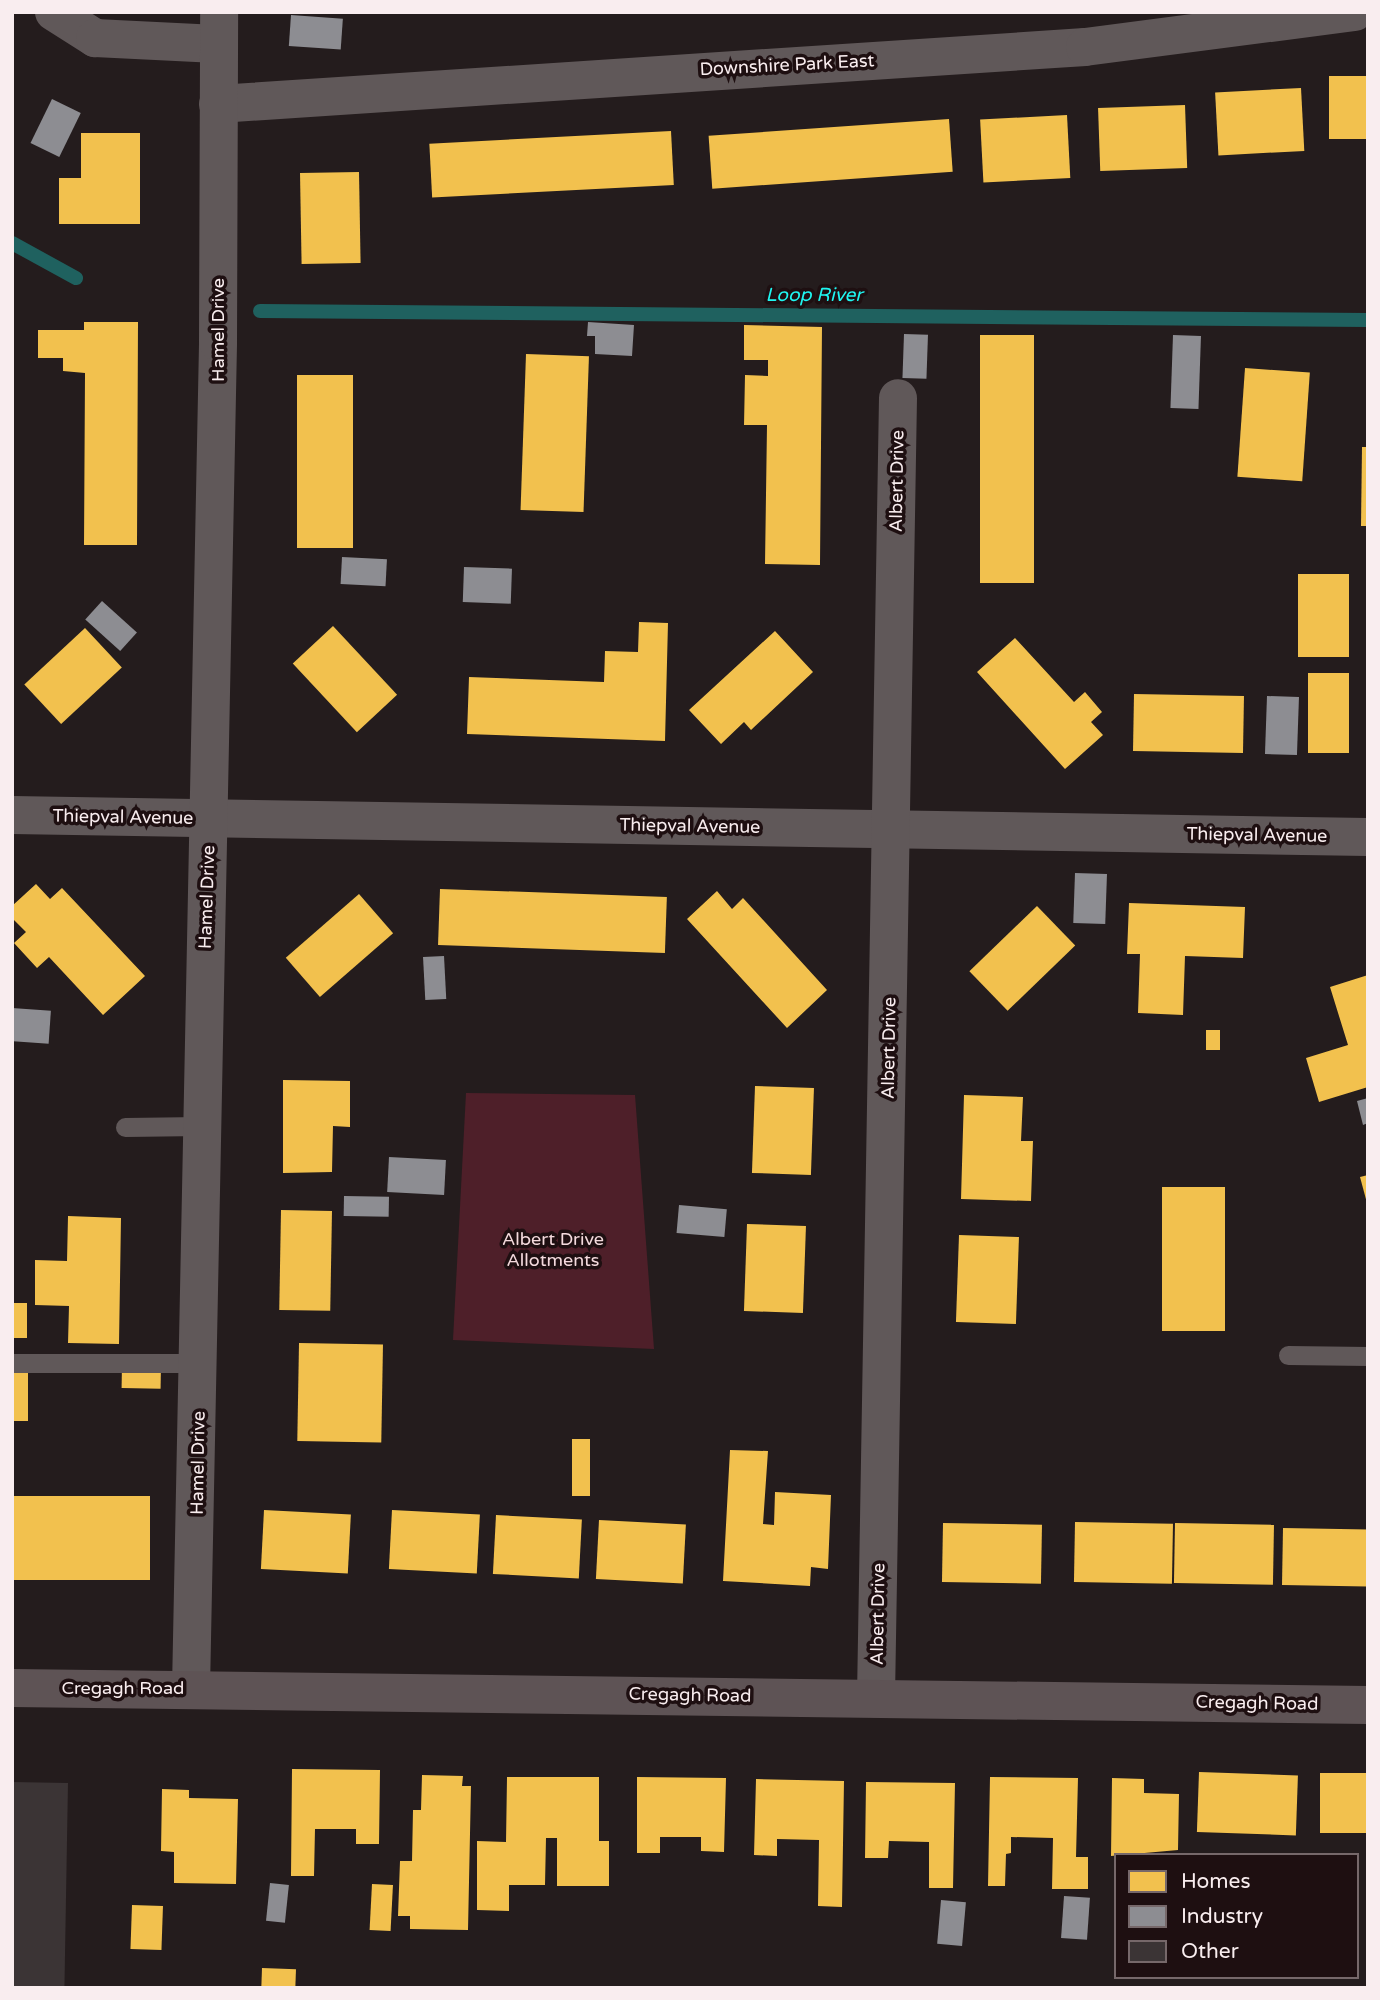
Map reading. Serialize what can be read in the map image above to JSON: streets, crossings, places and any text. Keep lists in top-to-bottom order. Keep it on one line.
{"streets":{"street":["Downshire Park East","Hamel Drive","Albert Drive","Thiepval Avenue","Cregagh Road"]},"crossings":[["Downshire Park East","Hamel Drive"],["Hamel Drive","Thiepval Avenue"],["Hamel Drive","Cregagh Road"],["Albert Drive","Thiepval Avenue"],["Albert Drive","Cregagh Road"]],"water":["Loop River"],"parks":["Albert Drive Allotments"],"legend":["Homes","Industry","Other"]}
